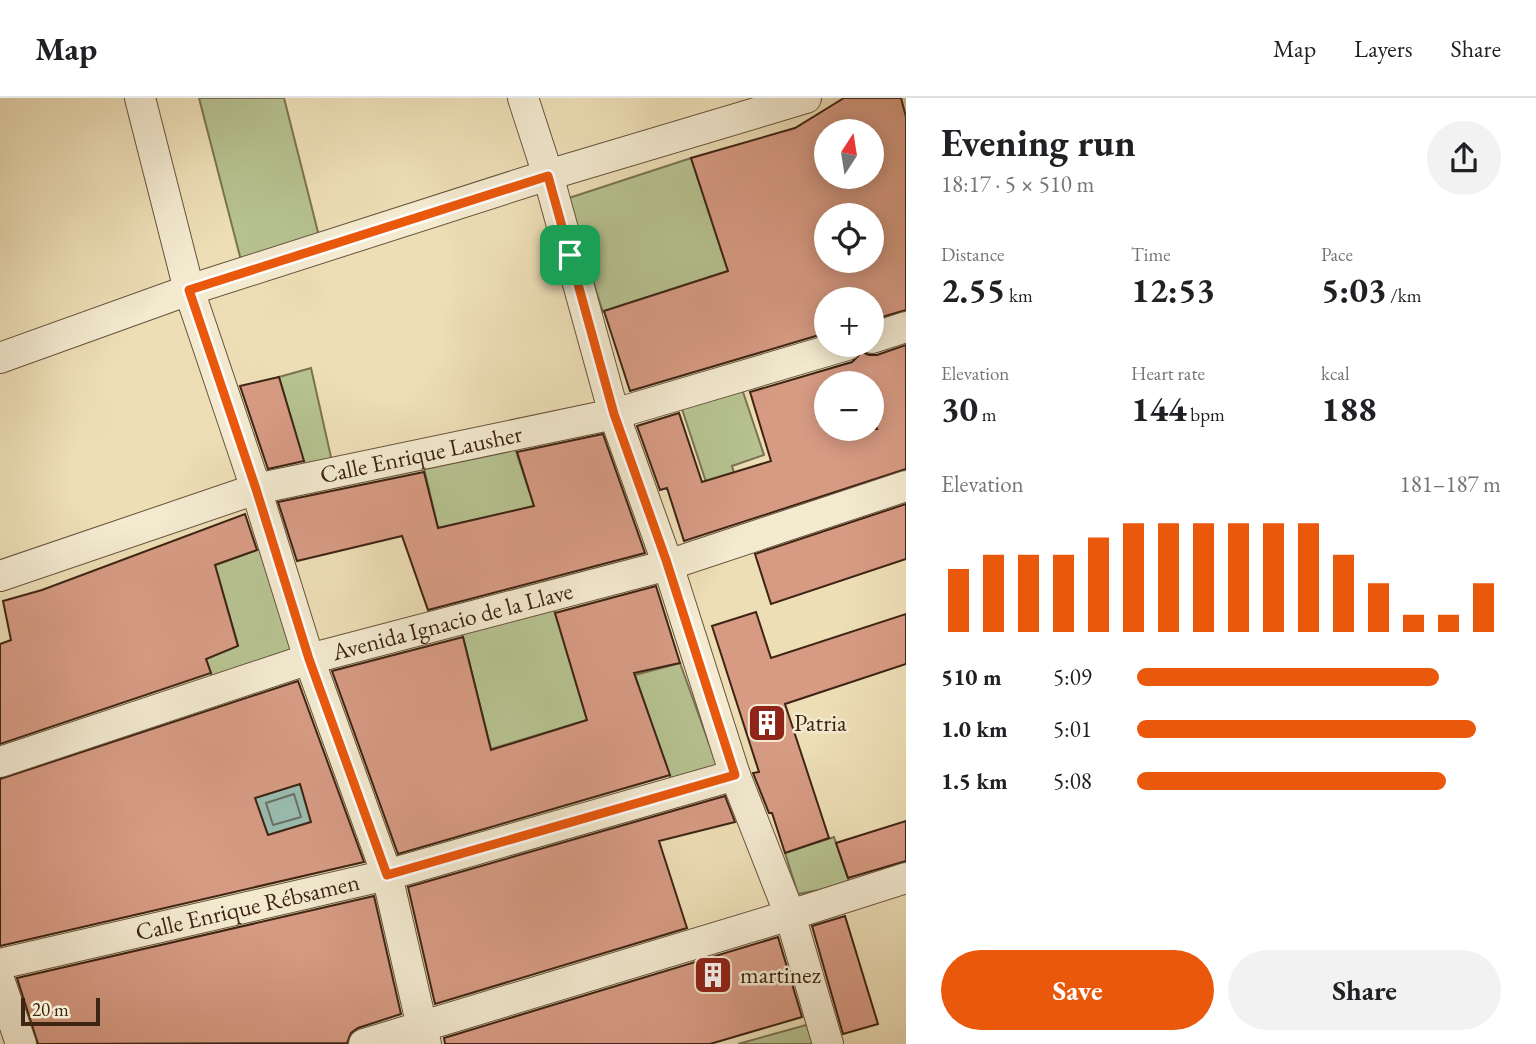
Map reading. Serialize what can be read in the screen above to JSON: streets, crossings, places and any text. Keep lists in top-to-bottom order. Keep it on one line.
{"streets":{"street":["Calle Enrique Lausher","Avenida Ignacio de la Llave","Calle Enrique Rébsamen"]},"places":{"building":["Patria","martinez"]},"scale_bar":"20 m","north":"top","page":{"header":"Map","nav":["Map","Layers","Share"],"heading":["Evening run","18:17 · 5 × 510 m"],"map_buttons":["+","−"],"stats":[["Distance","2.55 km"],["Time","12:53"],["Pace","5:03 /km"],["Elevation","30 m"],["Heart rate","144 bpm"],["kcal","188"]],"chart":["Elevation","181–187 m"],"list":[{"name":"510 m","note":"5:09"},{"name":"1.0 km","note":"5:01"},{"name":"1.5 km","note":"5:08"}],"buttons":["Save","Share"],"scale":"20 m"}}
